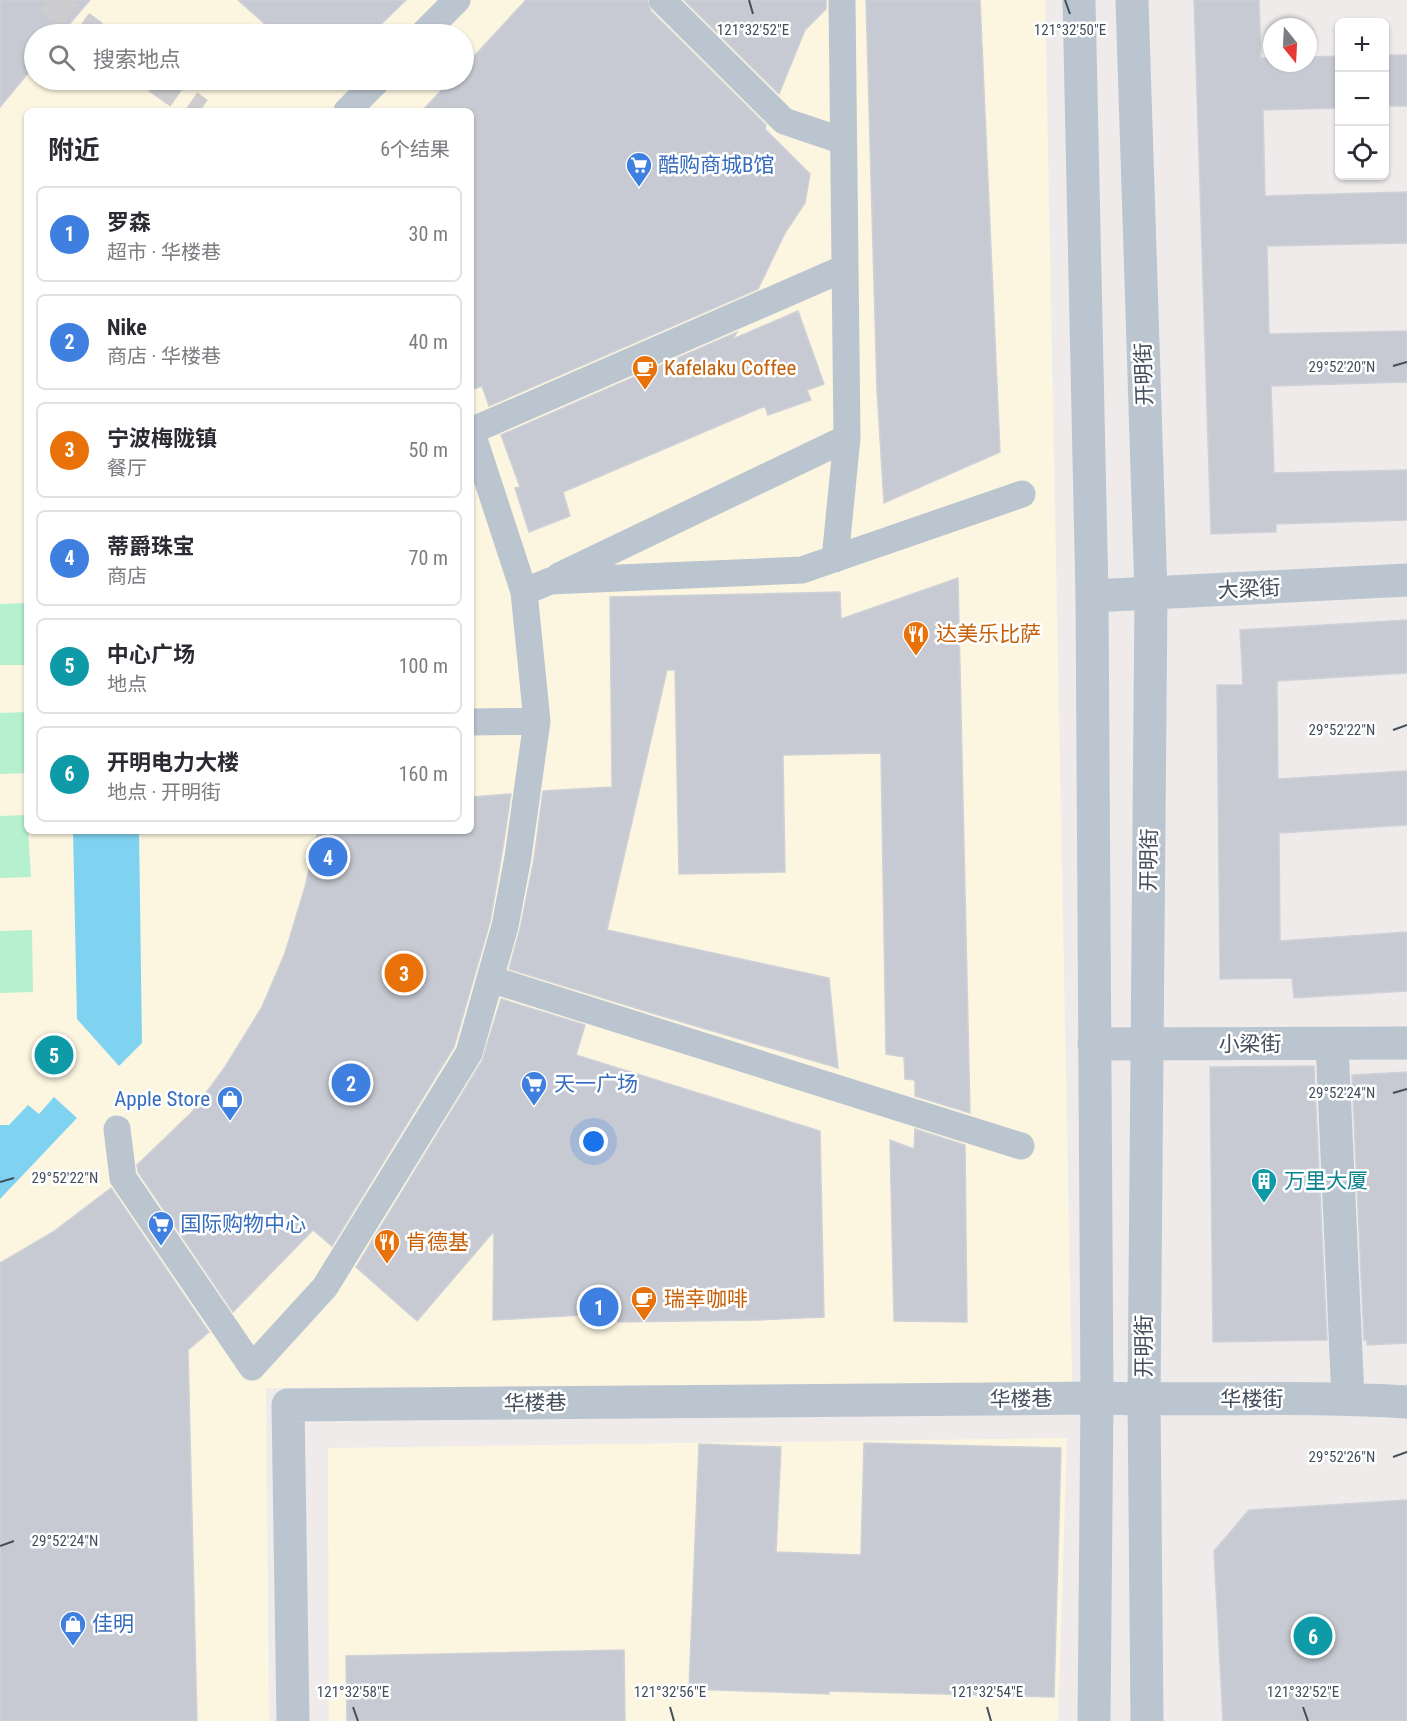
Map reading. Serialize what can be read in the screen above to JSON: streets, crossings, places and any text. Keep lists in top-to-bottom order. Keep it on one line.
{"streets":{"street":["开明街","大梁街","小梁街","华楼巷","华楼街"]},"crossings":[["开明街","大梁街"],["开明街","小梁街"],["开明街","华楼街"],["华楼巷","华楼街"]],"places":{"supermarket":["酷购商城B馆","天一广场","国际购物中心"],"cafe":["Kafelaku Coffee","瑞幸咖啡"],"restaurant":["达美乐比萨","肯德基"],"shop":["Apple Store","佳明"],"building":["万里大厦"]},"north":"bottom","page":{"map_buttons":["+","−"],"search":"搜索地点","heading":["附近","6个结果"],"list":[{"mark":"1","name":"罗森","note":"超市 · 华楼巷","value":"30 m"},{"mark":"2","name":"Nike","note":"商店 · 华楼巷","value":"40 m"},{"mark":"3","name":"宁波梅陇镇","note":"餐厅","value":"50 m"},{"mark":"4","name":"蒂爵珠宝","note":"商店","value":"70 m"},{"mark":"5","name":"中心广场","note":"地点","value":"100 m"},{"mark":"6","name":"开明电力大楼","note":"地点 · 开明街","value":"160 m"}],"pins":["4","3","5","2","1","6"]},"coordinates":["121°32'52\"E","121°32'50\"E","29°52'20\"N","29°52'22\"N","29°52'24\"N","29°52'26\"N","121°32'58\"E","121°32'56\"E","121°32'54\"E"]}
